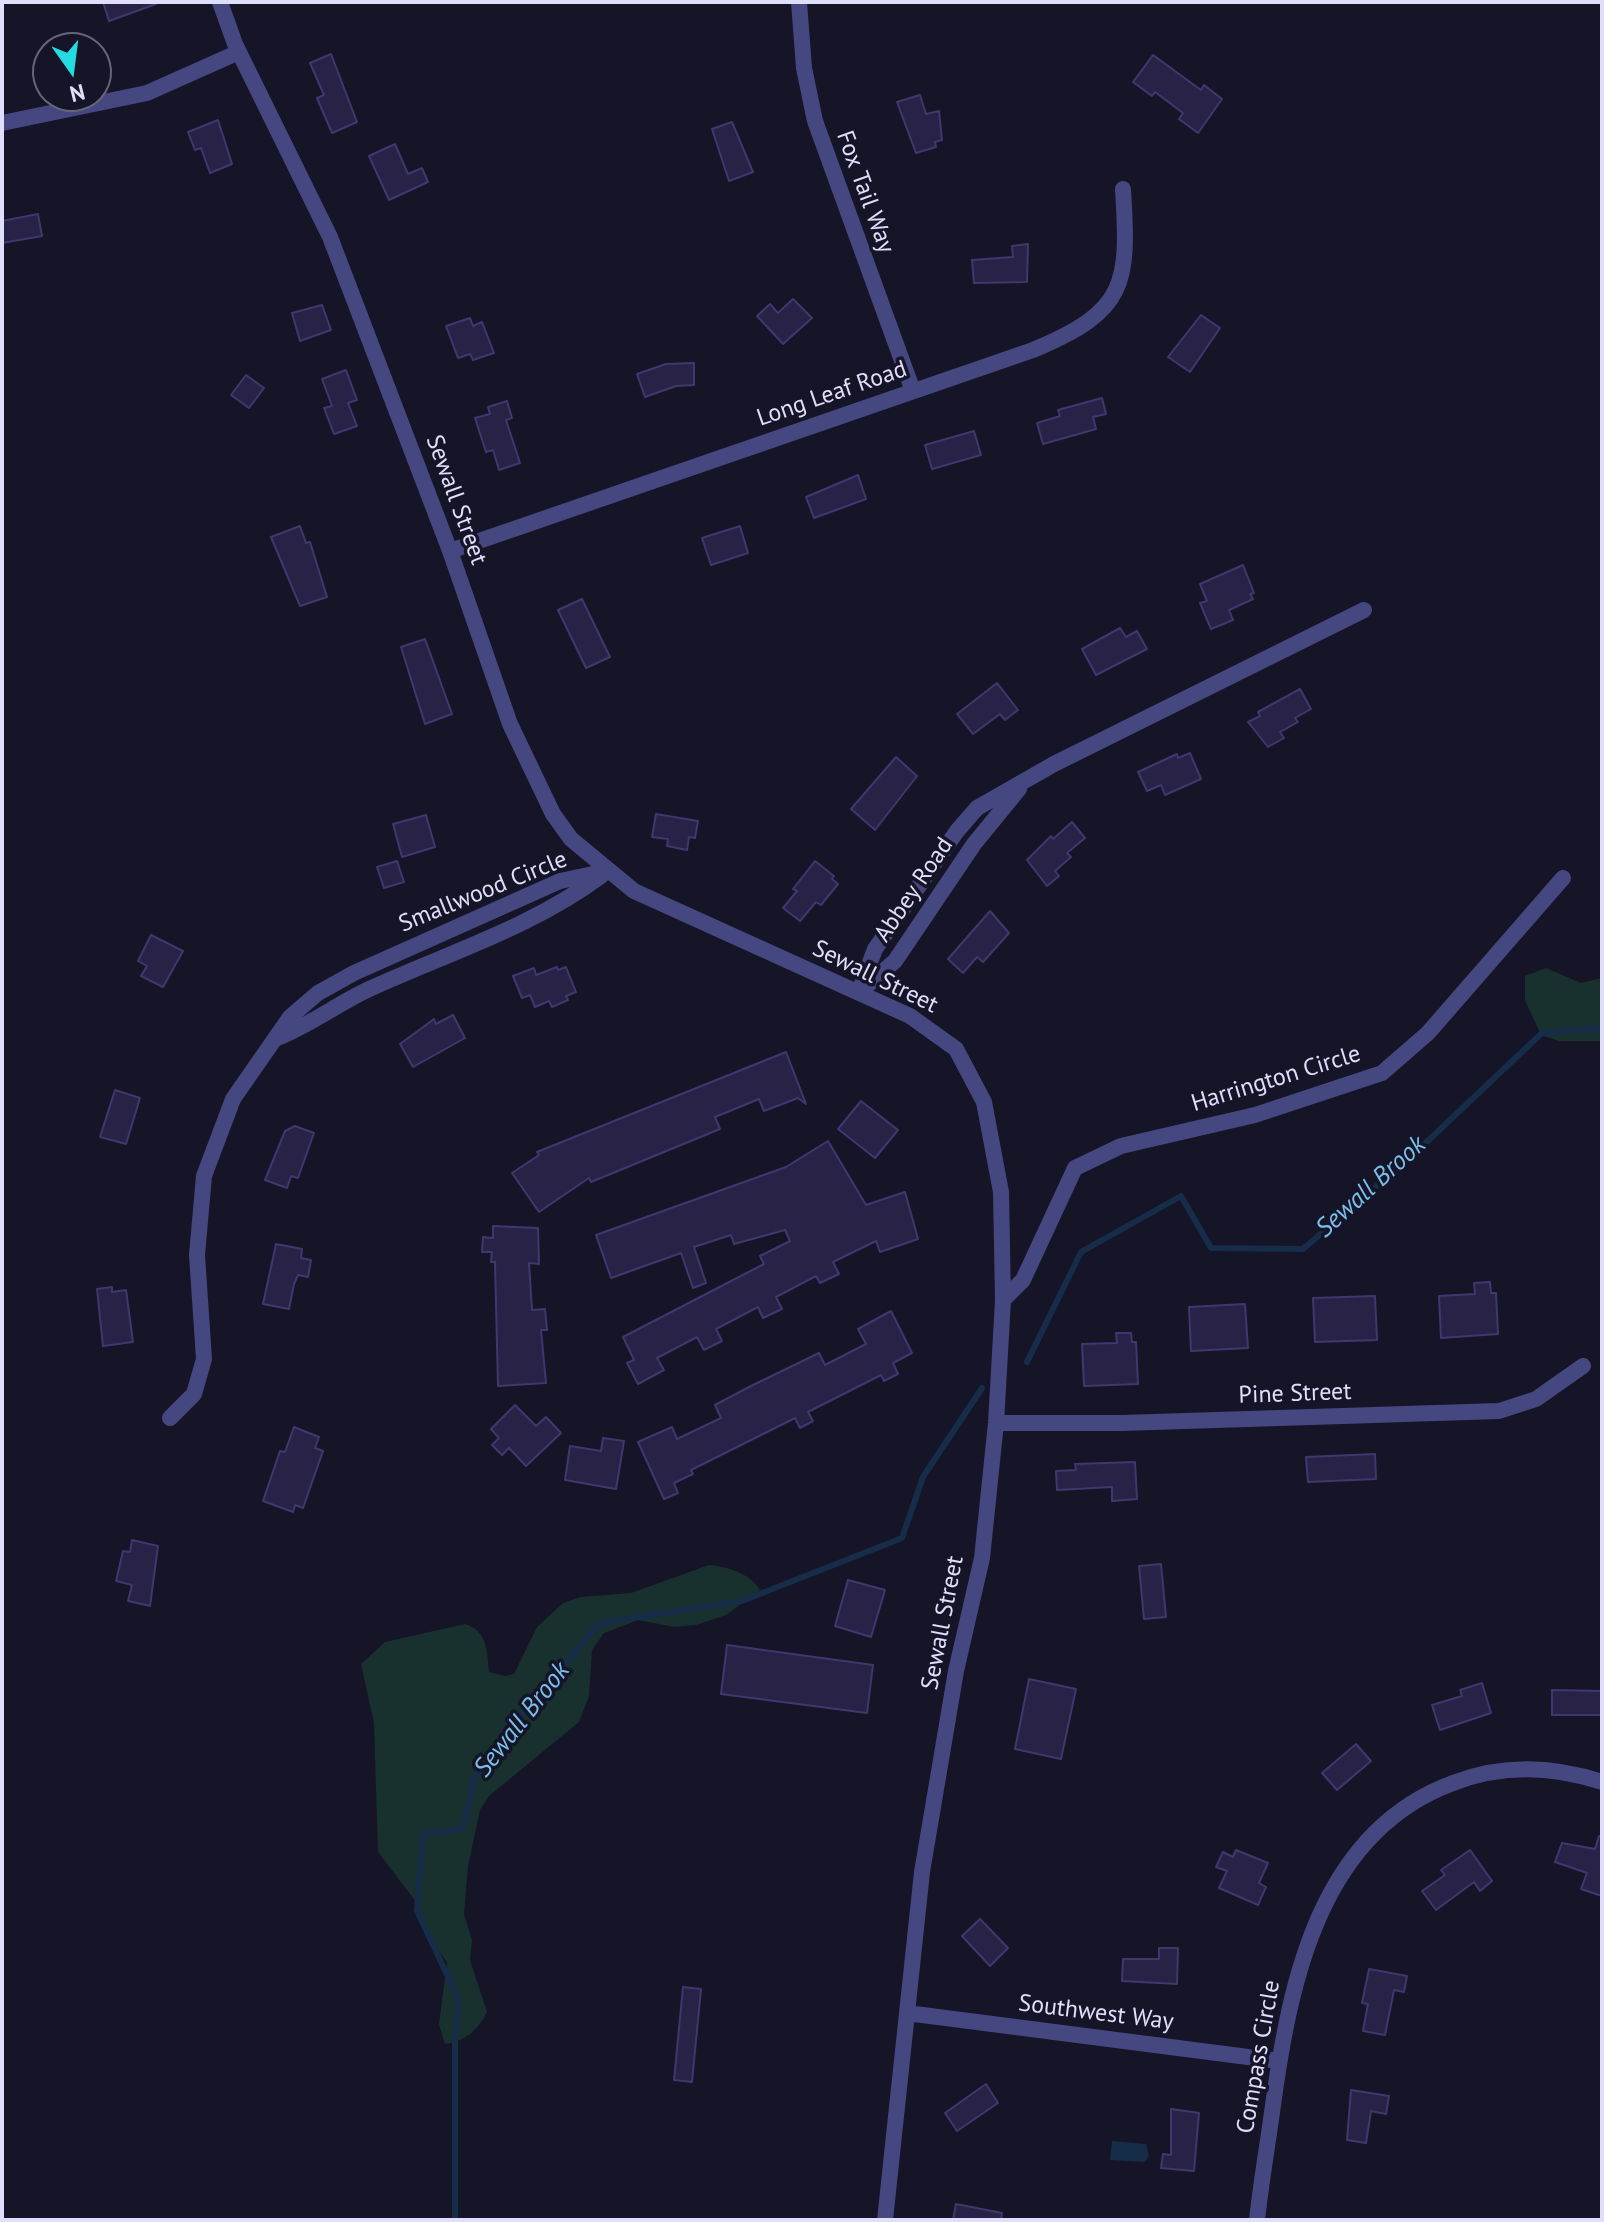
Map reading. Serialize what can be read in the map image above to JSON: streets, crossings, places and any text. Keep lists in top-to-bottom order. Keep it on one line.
{"streets":{"street":["Fox Tail Way","Long Leaf Road","Sewall Street","Abbey Road","Smallwood Circle","Harrington Circle","Pine Street","Southwest Way","Compass Circle"]},"crossings":[["Fox Tail Way","Long Leaf Road"],["Long Leaf Road","Sewall Street"],["Sewall Street","Abbey Road"],["Sewall Street","Smallwood Circle"],["Sewall Street","Harrington Circle"],["Sewall Street","Pine Street"],["Sewall Street","Southwest Way"],["Southwest Way","Compass Circle"]],"water":["Sewall Brook"],"north":"bottom"}
